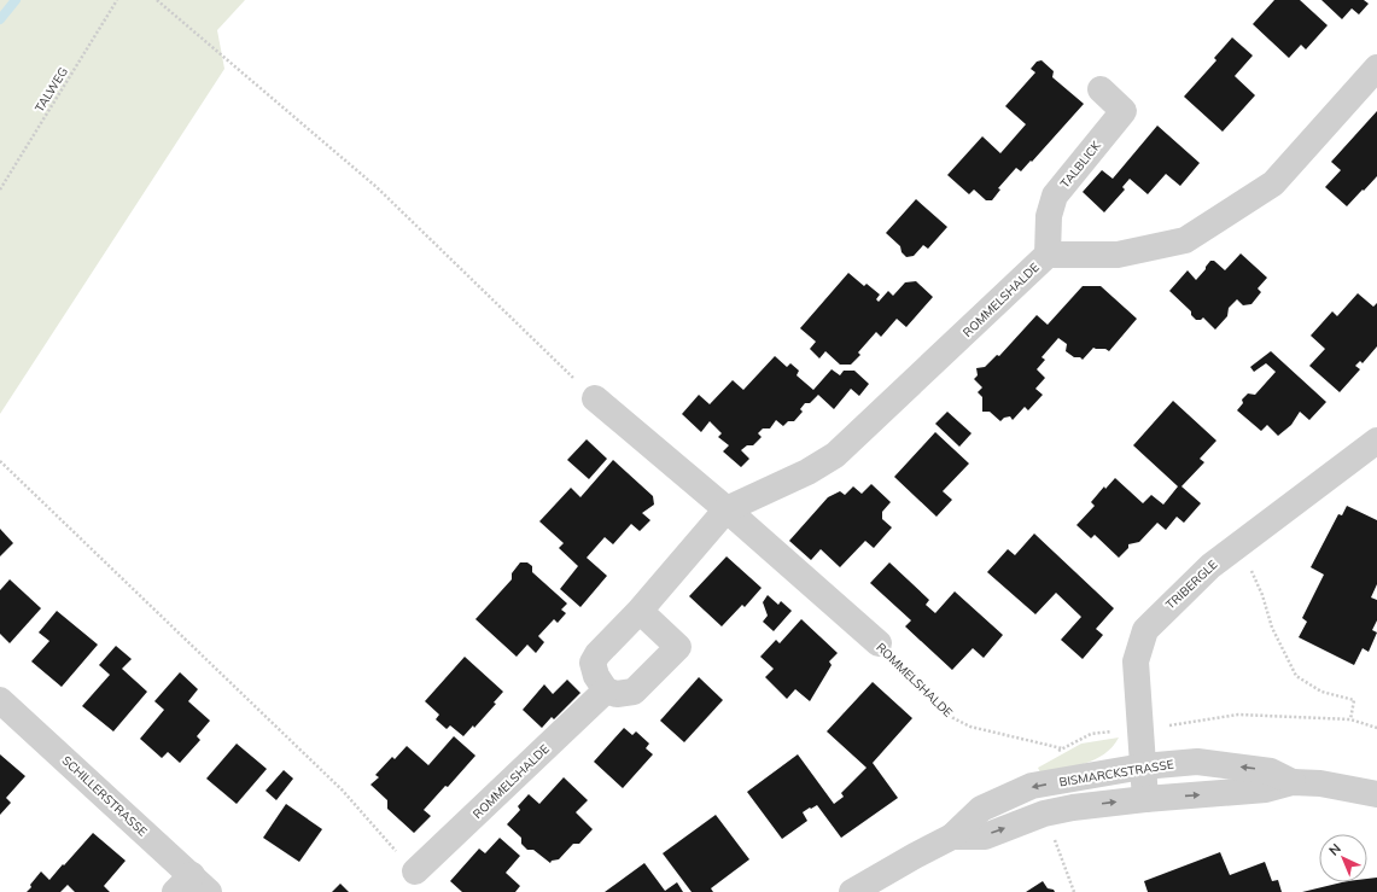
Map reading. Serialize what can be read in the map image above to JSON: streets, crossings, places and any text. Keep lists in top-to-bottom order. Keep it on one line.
{"streets":{"street":["TALBLICK","ROMMELSHALDE","TRIBERGLE","BISMARCKSTRASSE","SCHILLERSTRASSE"],"path":["TALWEG"]},"crossings":[["TALBLICK","ROMMELSHALDE"],["TRIBERGLE","BISMARCKSTRASSE"]],"north":"top left"}
